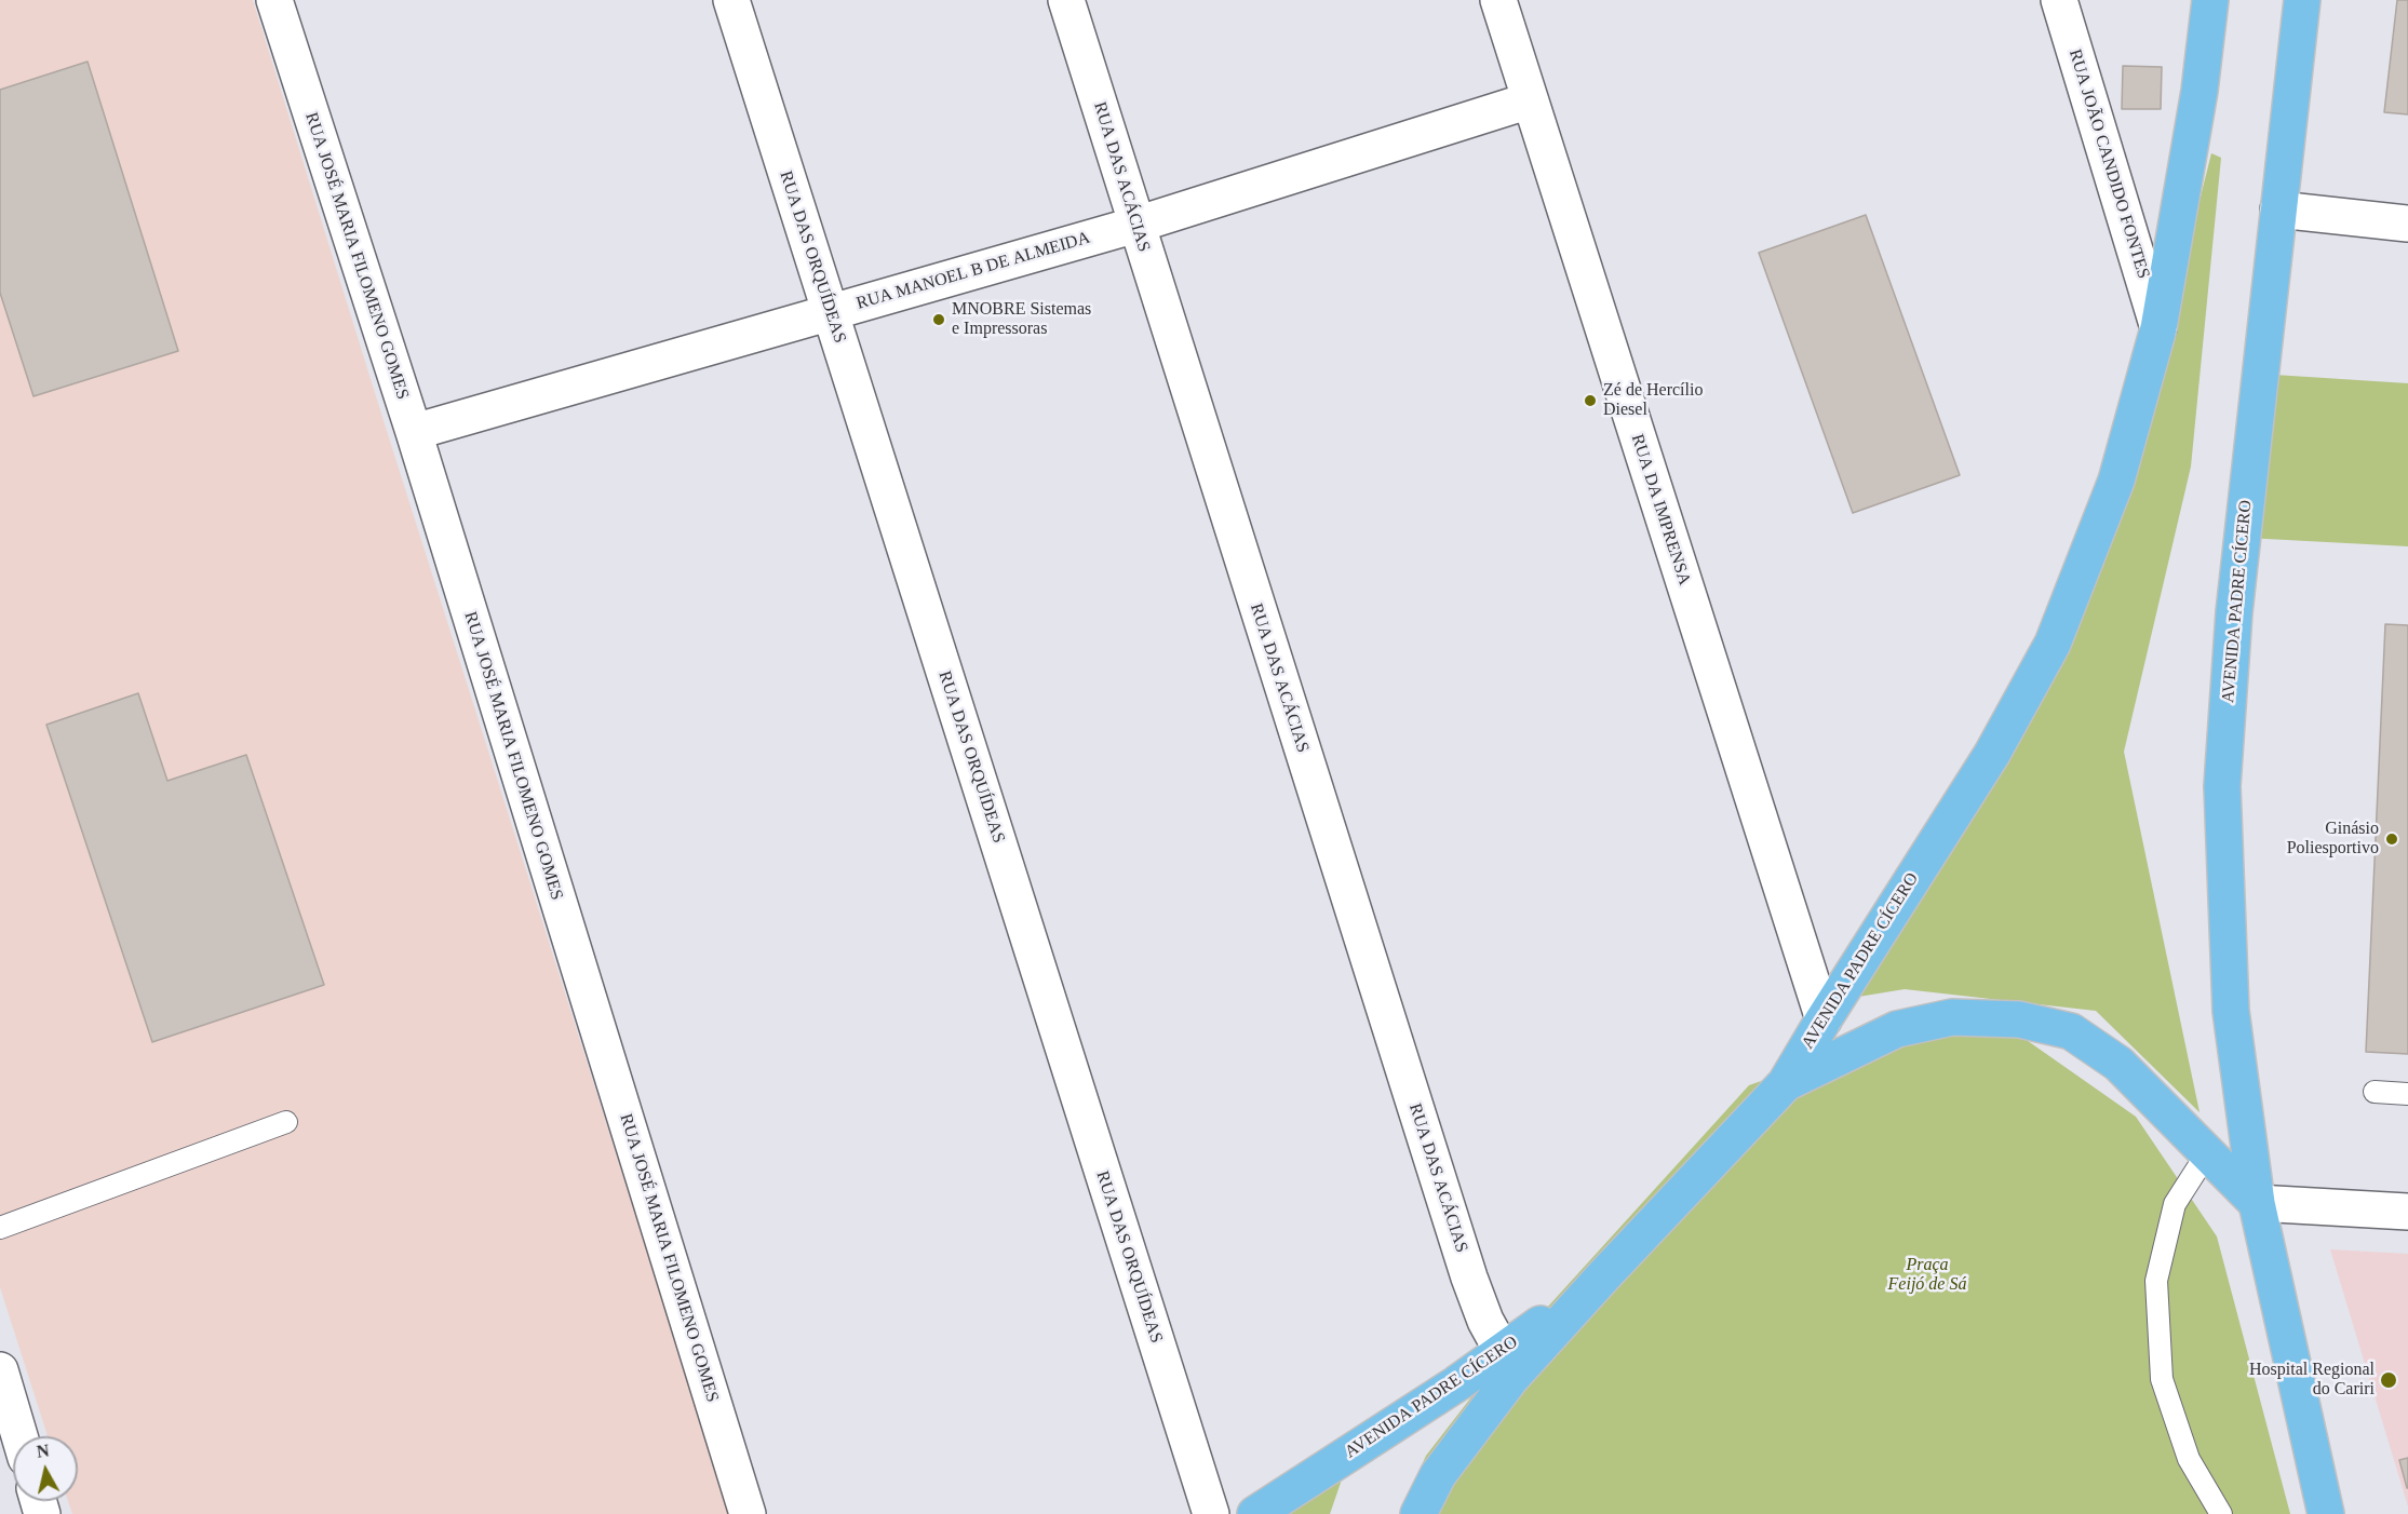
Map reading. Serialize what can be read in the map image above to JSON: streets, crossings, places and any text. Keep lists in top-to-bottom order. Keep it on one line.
{"streets":{"highway":["AVENIDA PADRE CÍCERO"],"street":["RUA JOÃO CANDIDO FONTES","RUA DAS ACÁCIAS","RUA JOSÉ MARIA FILOMENO GOMES","RUA DAS ORQUÍDEAS","RUA MANOEL B DE ALMEIDA","RUA DA IMPRENSA"]},"crossings":[["RUA JOÃO CANDIDO FONTES","AVENIDA PADRE CÍCERO"],["RUA DAS ACÁCIAS","RUA MANOEL B DE ALMEIDA"],["RUA DAS ACÁCIAS","AVENIDA PADRE CÍCERO"],["RUA JOSÉ MARIA FILOMENO GOMES","RUA MANOEL B DE ALMEIDA"],["RUA DAS ORQUÍDEAS","RUA MANOEL B DE ALMEIDA"],["RUA MANOEL B DE ALMEIDA","RUA DA IMPRENSA"],["RUA DA IMPRENSA","AVENIDA PADRE CÍCERO"]],"parks":["Praça Feijó de Sá"],"places":["MNOBRE Sistemas e Impressoras","Zé de Hercílio Diesel","Ginásio Poliesportivo","Hospital Regional do Cariri"],"north":"top"}
